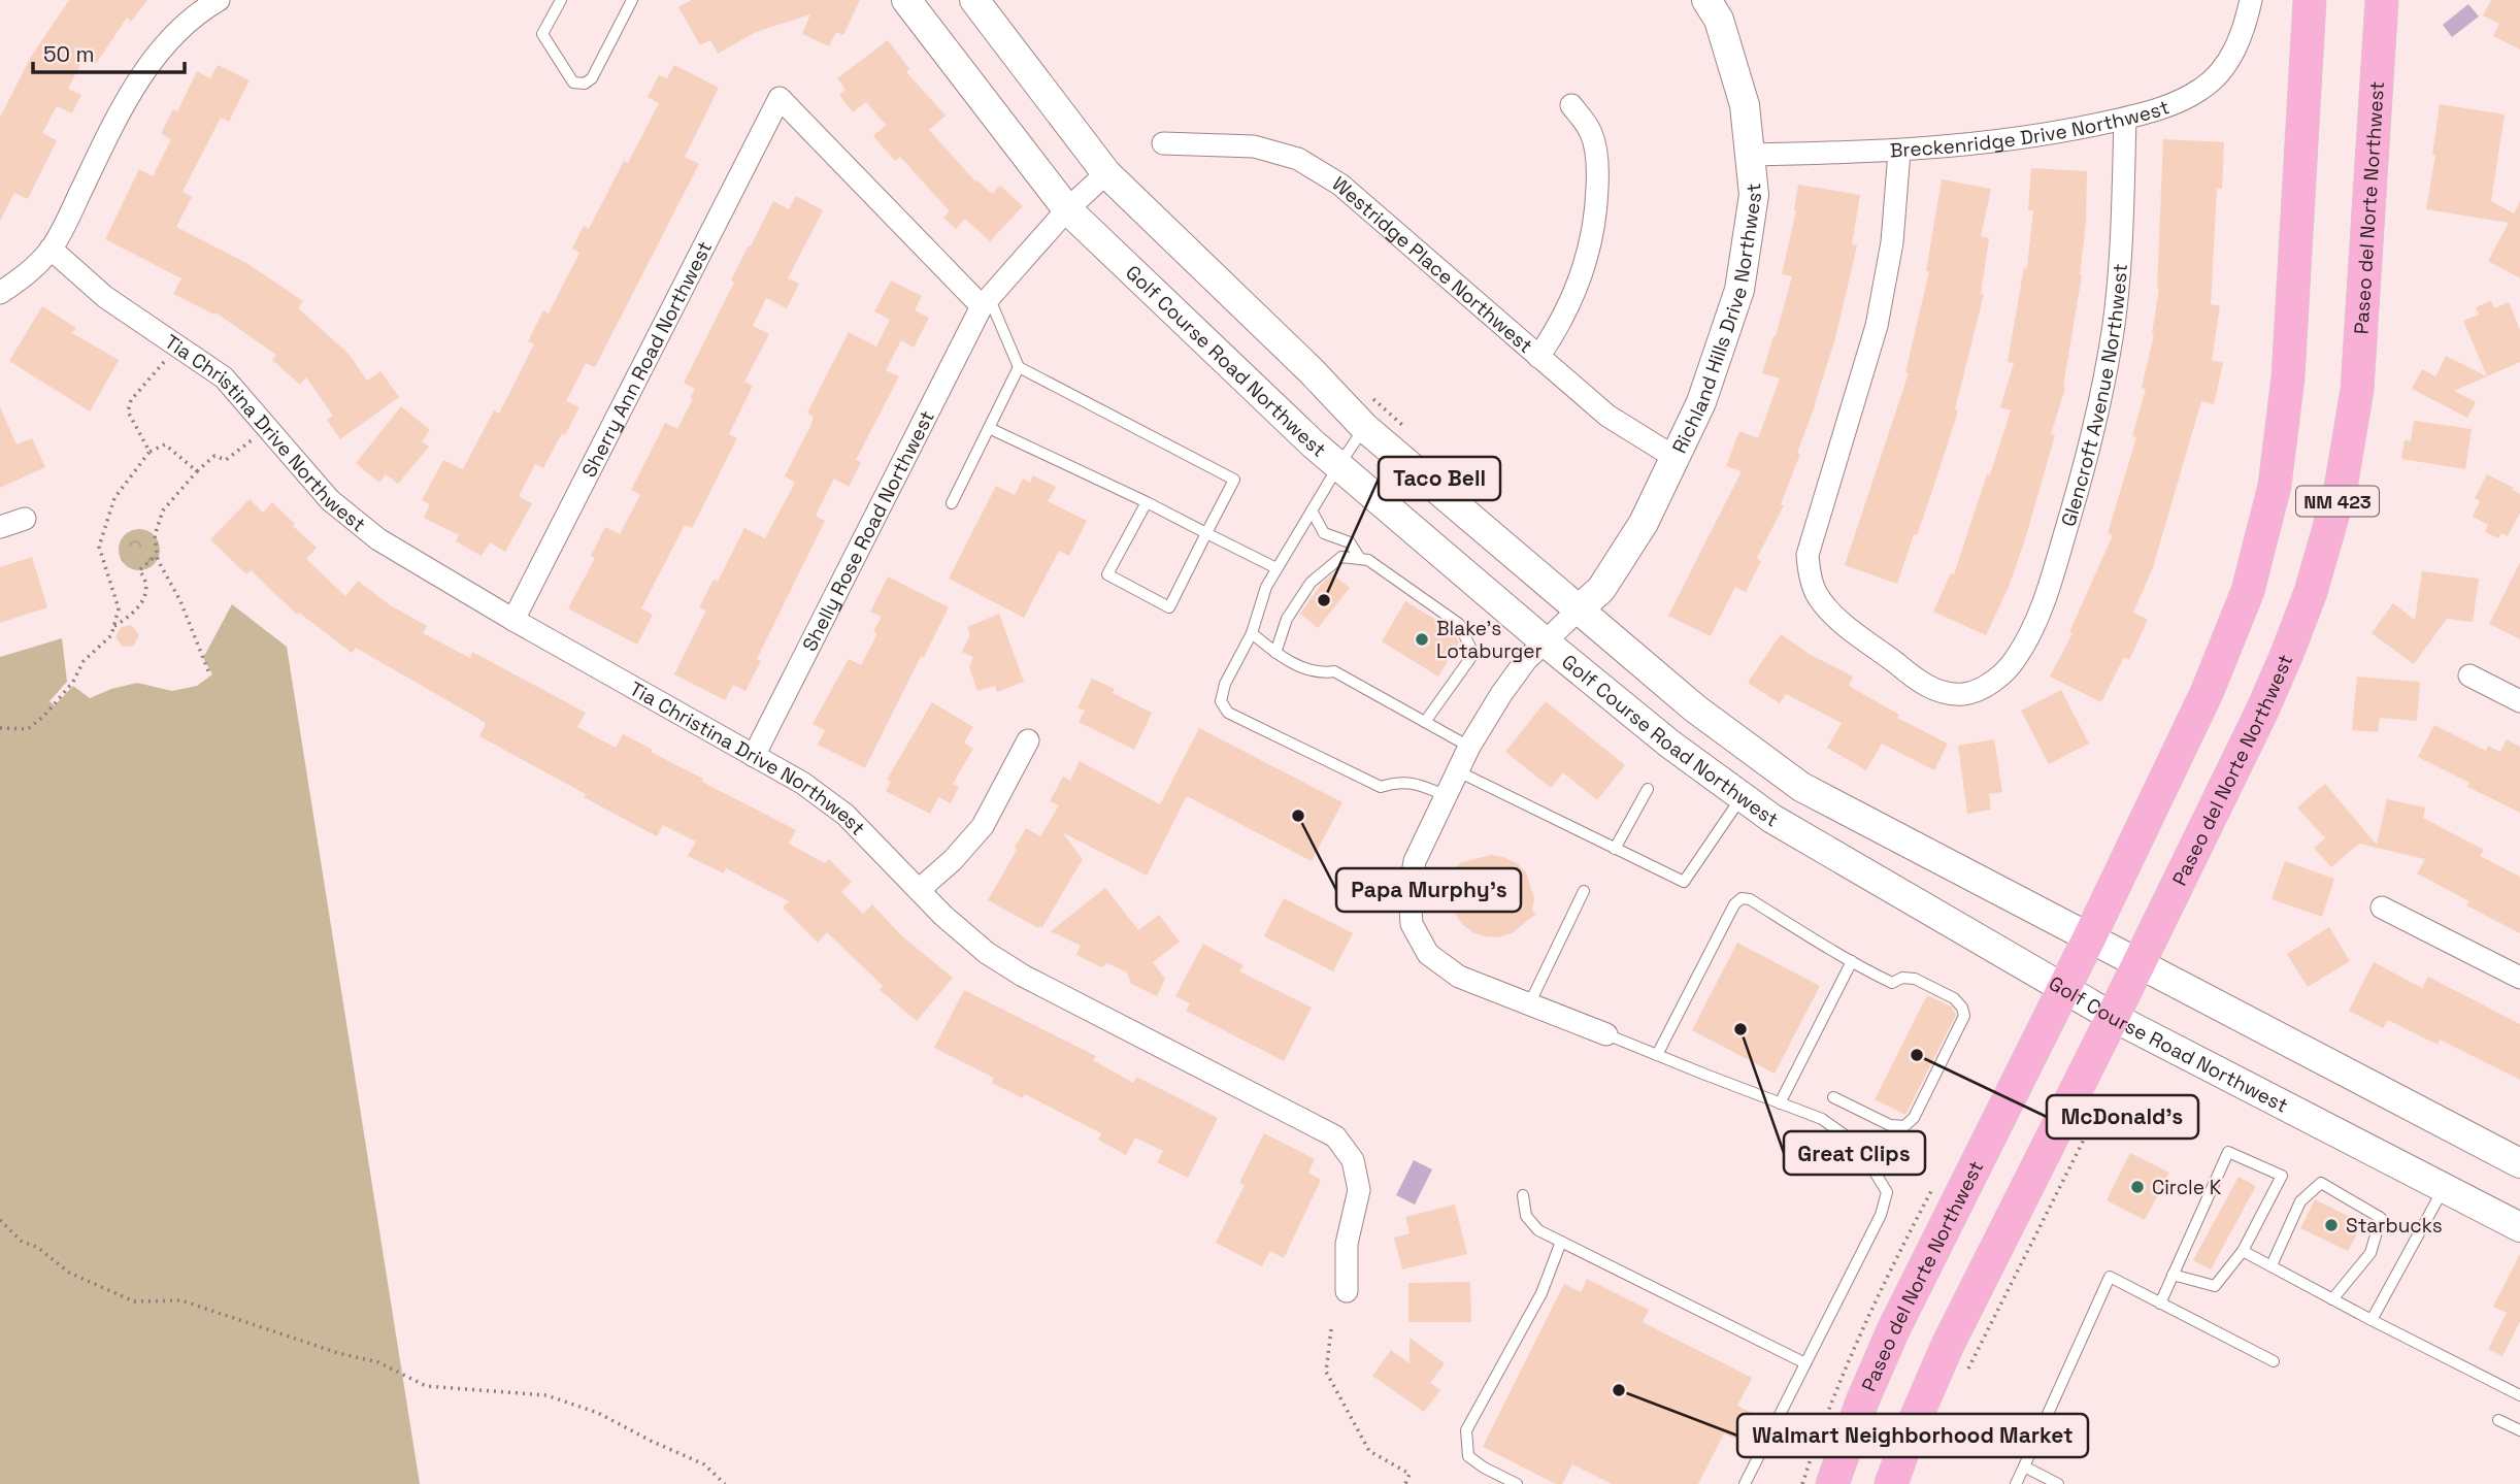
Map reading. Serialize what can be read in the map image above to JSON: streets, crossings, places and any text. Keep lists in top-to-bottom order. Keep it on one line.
{"streets":{"main road":["Paseo del Norte Northwest","Richland Hills Drive Northwest","Golf Course Road Northwest","NM 423"],"street":["Breckenridge Drive Northwest","Westridge Place Northwest","Sherry Ann Road Northwest","Glencroft Avenue Northwest","Tia Christina Drive Northwest","Shelly Rose Road Northwest"]},"crossings":[["Breckenridge Drive Northwest","Richland Hills Drive Northwest"],["Breckenridge Drive Northwest","Glencroft Avenue Northwest"],["Paseo del Norte Northwest","Golf Course Road Northwest"],["Westridge Place Northwest","Richland Hills Drive Northwest"],["Richland Hills Drive Northwest","Golf Course Road Northwest"],["Sherry Ann Road Northwest","Tia Christina Drive Northwest"],["Sherry Ann Road Northwest","Shelly Rose Road Northwest"],["Tia Christina Drive Northwest","Shelly Rose Road Northwest"]],"places":["Taco Bell","Blake's Lotaburger","Papa Murphy's","Great Clips","McDonald's","Circle K","Starbucks","Walmart Neighborhood Market"],"scale_bar":"50 m"}
